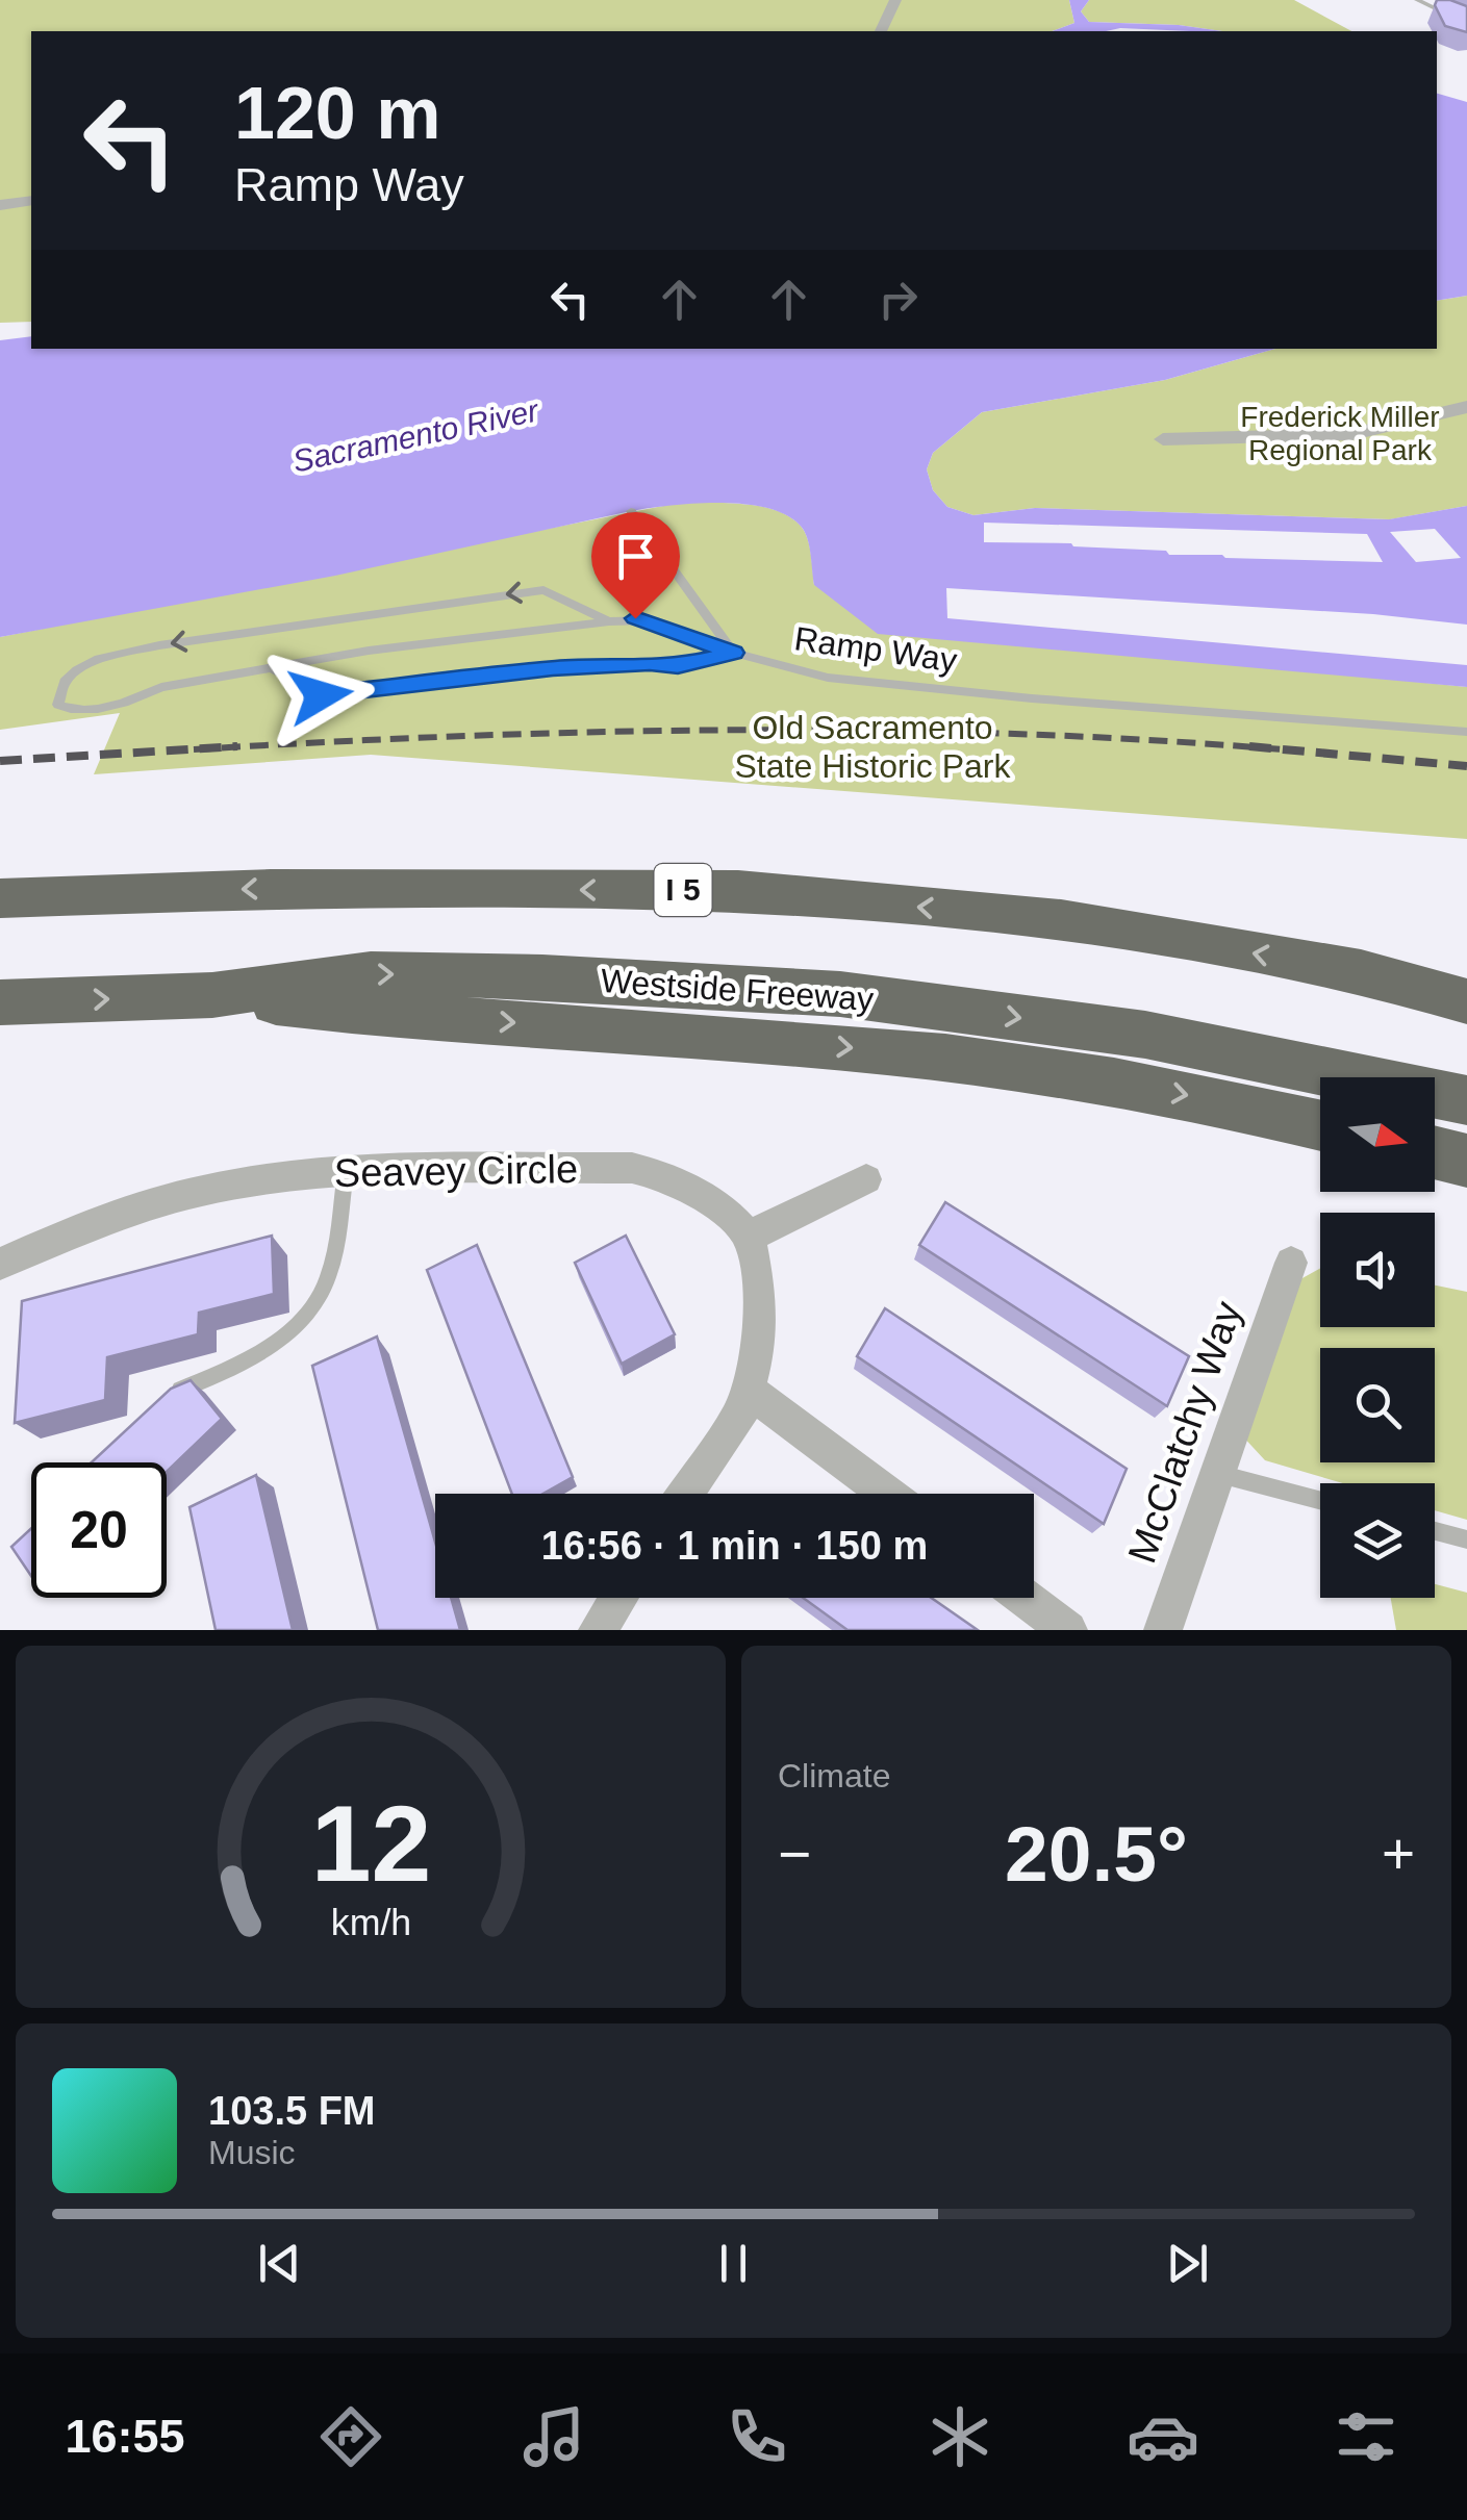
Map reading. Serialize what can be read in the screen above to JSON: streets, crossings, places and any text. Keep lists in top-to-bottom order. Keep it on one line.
{"streets":{"highway":["I 5","Westside Freeway"],"street":["Seavey Circle","McClatchy Way"],"lane":["Ramp Way"]},"water":["Sacramento River"],"parks":["Frederick Miller Regional Park","Old Sacramento State Historic Park"],"north":"right","page":{"turn":["120 m","Ramp Way"],"limit":"20","trip":"16:56 · 1 min · 150 m","tile":"Climate","heat":["−","20.5°","+"],"song":["103.5 FM","Music"],"tabs":"16:55","gauge":["12","km/h"]}}
